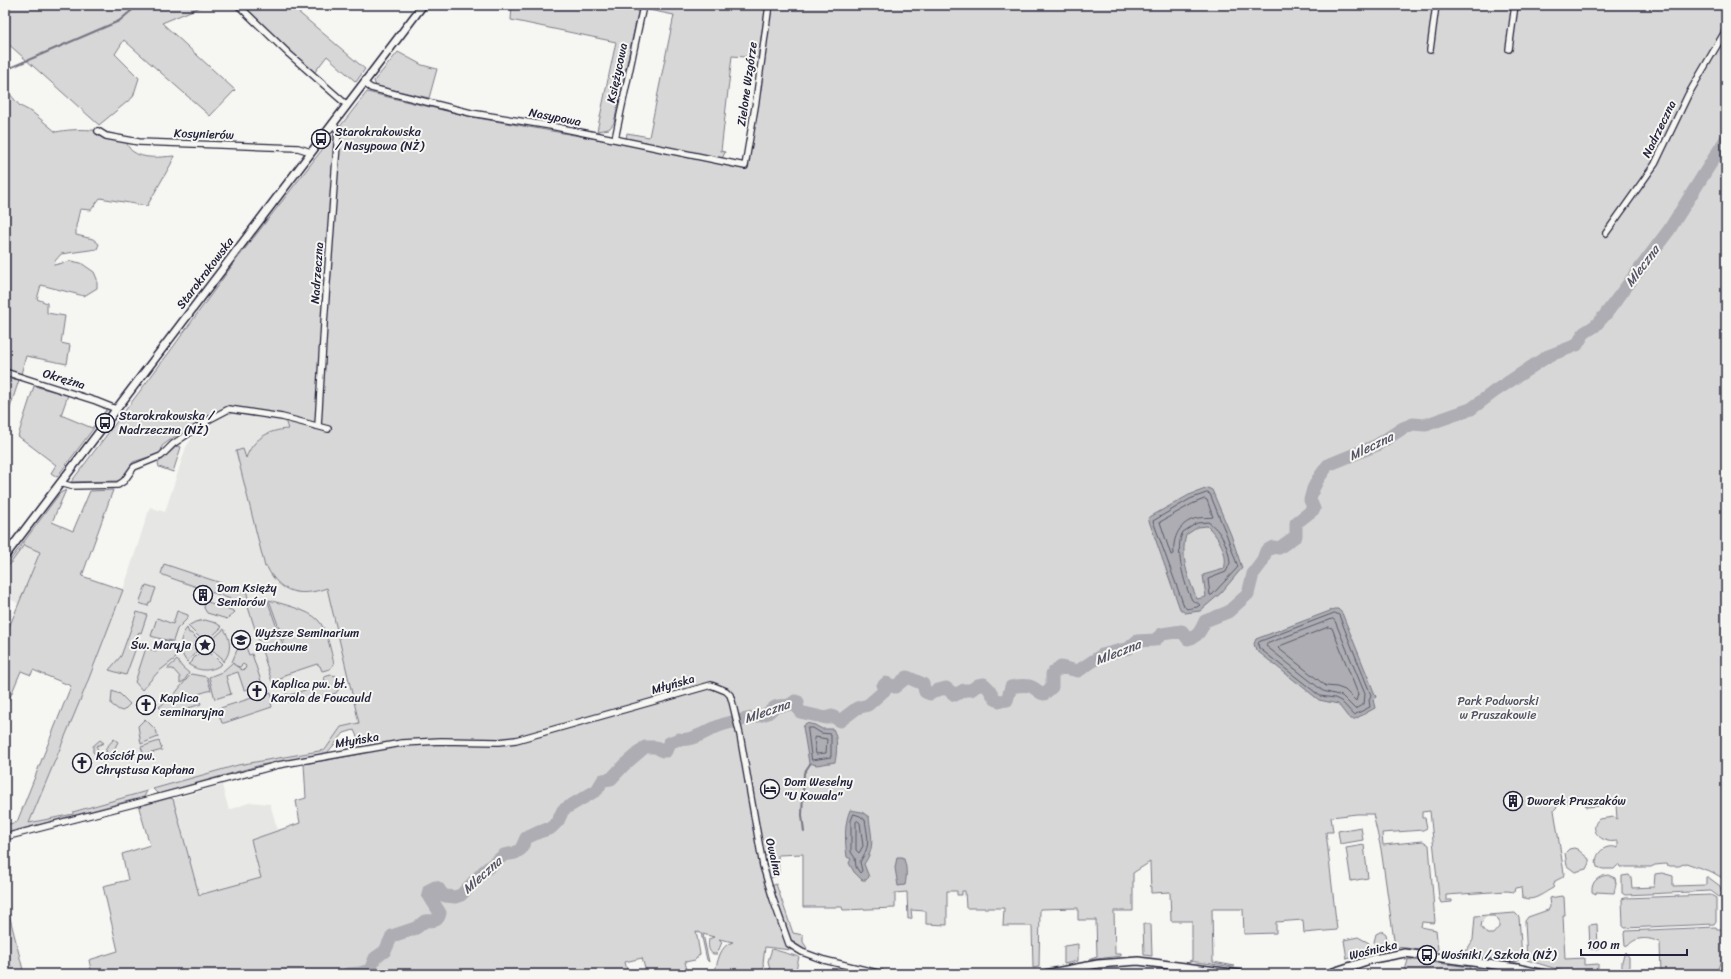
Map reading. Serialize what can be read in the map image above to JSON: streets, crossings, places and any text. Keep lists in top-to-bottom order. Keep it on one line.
{"streets":{"street":["Księżycowa","Zielone Wzgórze","Nasypowa","Nadrzeczna","Kosynierów","Starokrakowska","Okrężna","Młyńska","Owalna","Wośnicka"]},"crossings":[["Księżycowa","Nasypowa"],["Zielone Wzgórze","Nasypowa"],["Nasypowa","Starokrakowska"],["Nadrzeczna","Starokrakowska"],["Kosynierów","Starokrakowska"],["Starokrakowska","Okrężna"],["Młyńska","Owalna"]],"water":["Mleczna"],"parks":["Park Podworski w Pruszakowie"],"places":{"bus stop":["Starokrakowska / Nasypowa (NŻ)","Starokrakowska / Nadrzeczna (NŻ)","Wośniki / Szkoła (NŻ)"],"building":["Dom Księży Seniorów","Dworek Pruszaków"],"school or university":["Wyższe Seminarium Duchowne"],"place":["Św. Maryja"],"church":["Kaplica pw. bł. Karola de Foucauld","Kaplica seminaryjna","Kościół pw. Chrystusa Kapłana"],"hotel":["Dom Weselny \"U Kowala\""]},"scale_bar":"100 m"}
